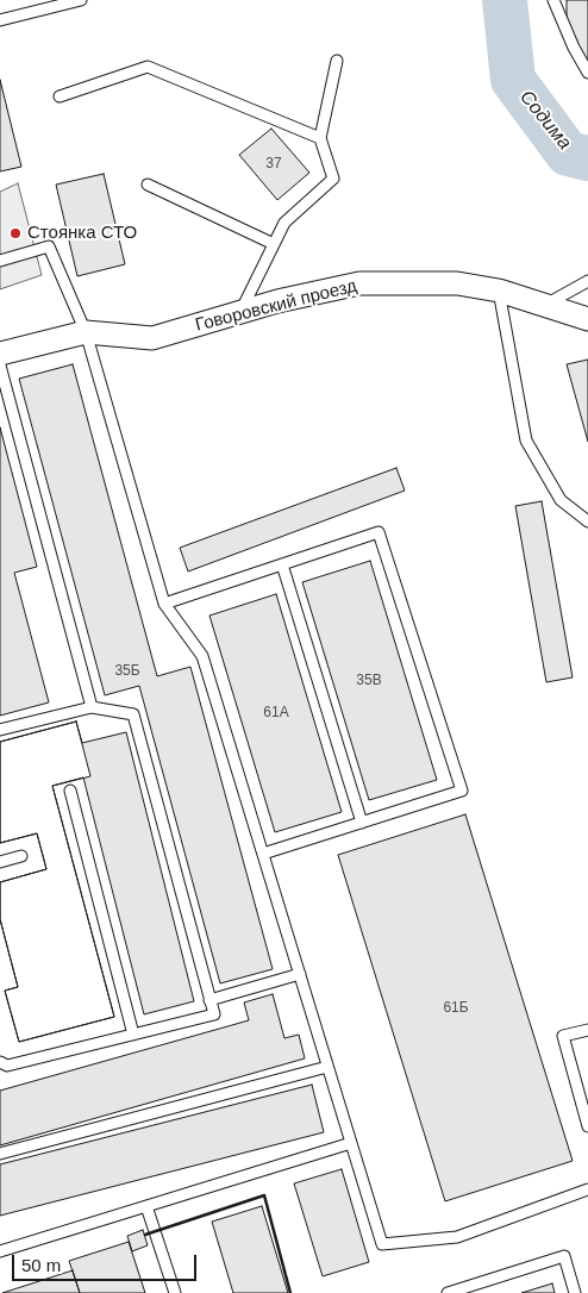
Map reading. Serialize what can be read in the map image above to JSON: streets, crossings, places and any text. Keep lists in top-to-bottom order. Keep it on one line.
{"streets":{"street":["Говоровский проезд"]},"water":["Содима"],"places":["Стоянка СТО"],"house_numbers":["37","35Б","35В","61А","61Б"],"scale_bar":"50 m"}
